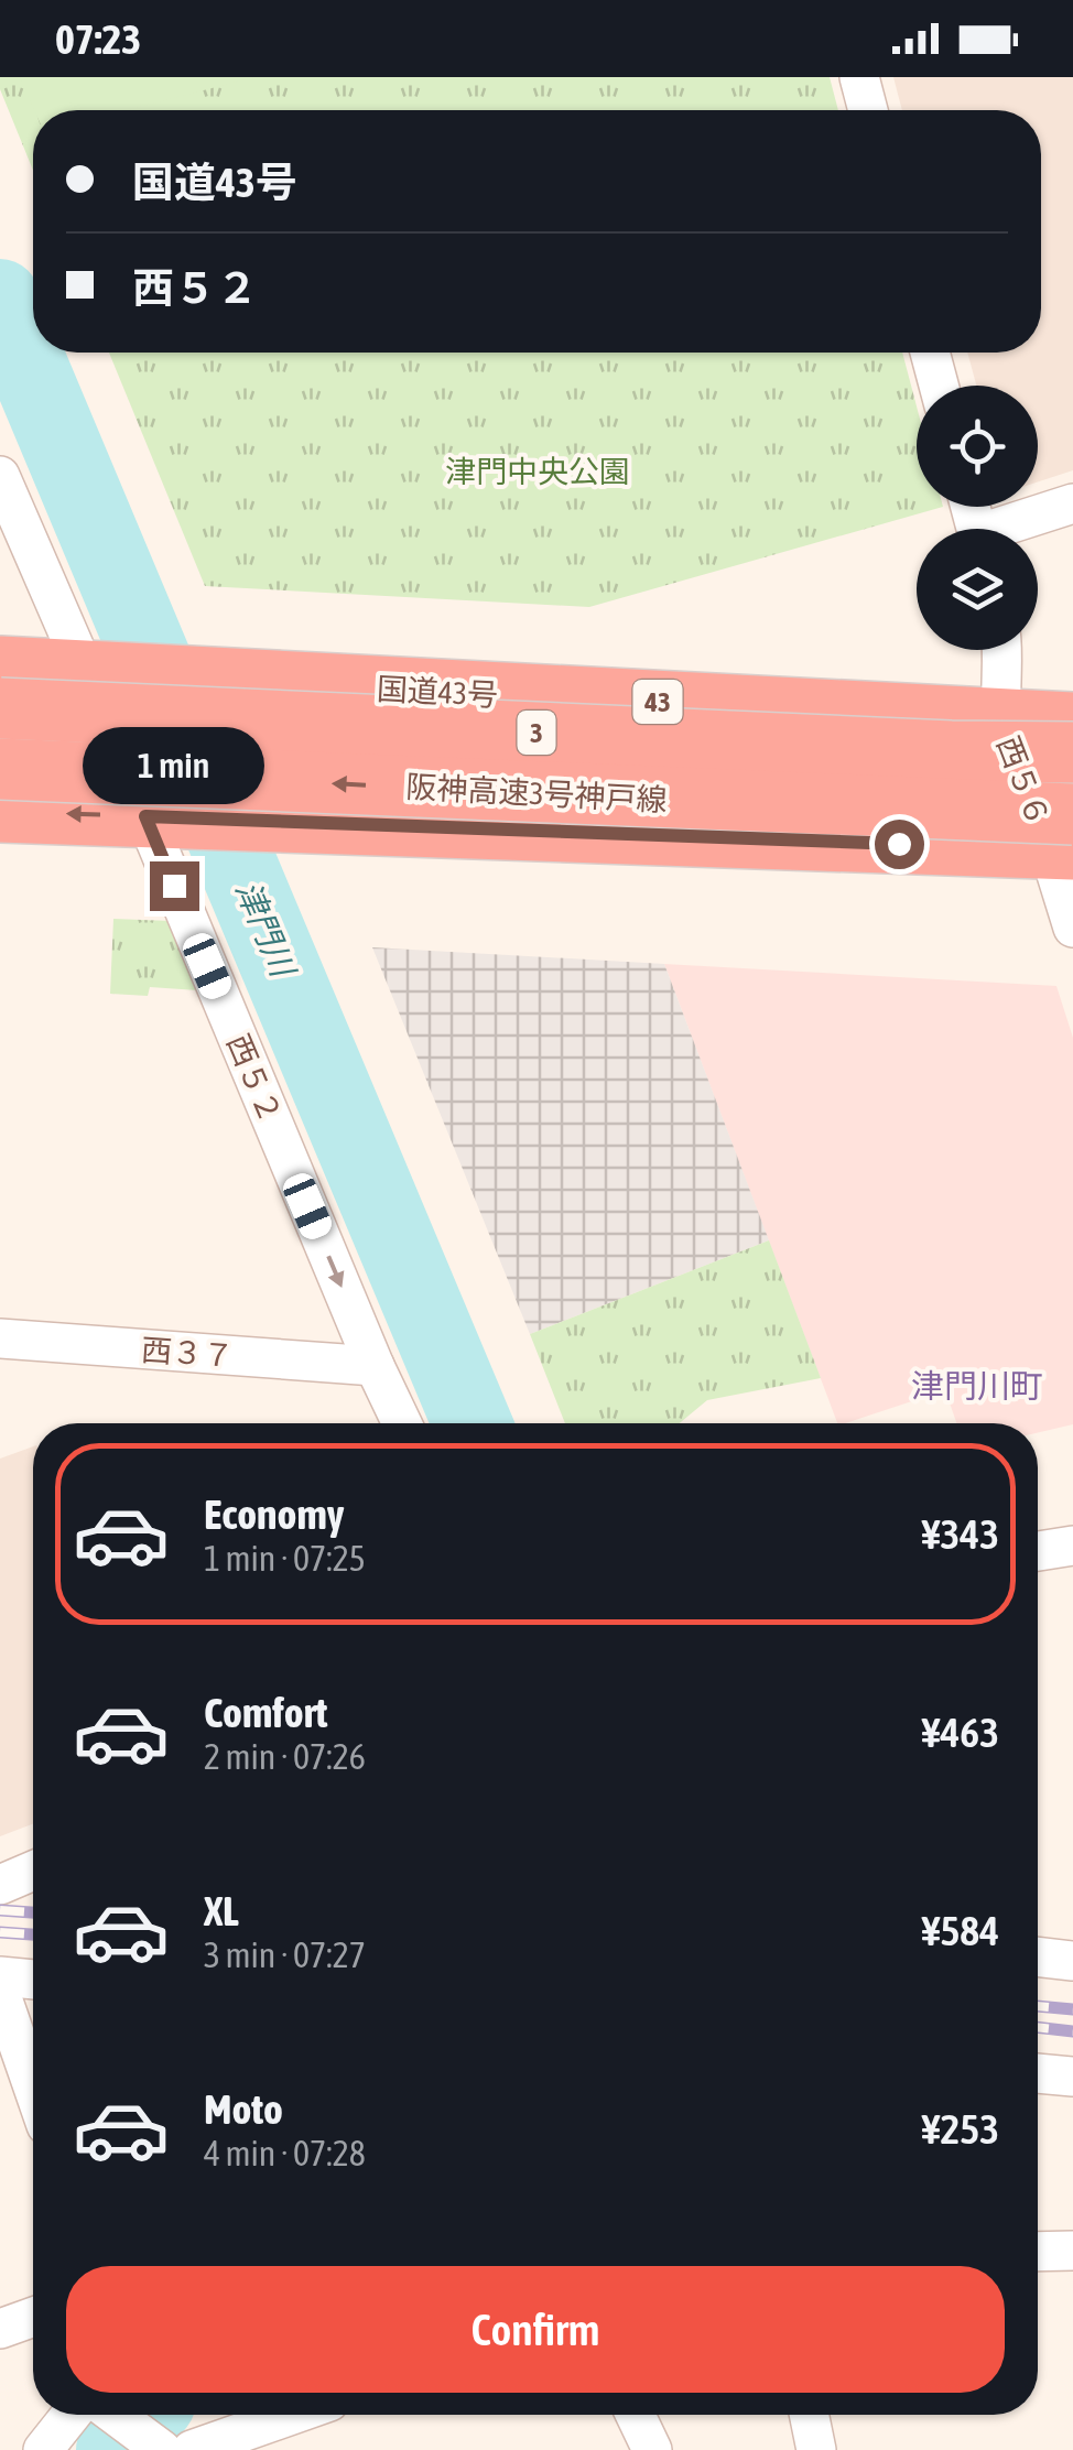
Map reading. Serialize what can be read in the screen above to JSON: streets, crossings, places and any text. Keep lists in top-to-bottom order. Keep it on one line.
{"streets":{"highway":["国道43号","43","3","阪神高速3号神戸線"],"street":["西５６","西５２","西３７"]},"crossings":[["国道43号","西５６"],["国道43号","西５２"],["西５６","阪神高速3号神戸線"],["西５２","西３７"]],"one_way":["西５２"],"districts":["津門川町"],"water":["津門川"],"parks":["津門中央公園"],"page":{"status":"07:23","banner":["国道43号","西５２"],"bubble":"1 min","list":[{"name":"Economy","note":"1 min · 07:25","value":"¥343"},{"name":"Comfort","note":"2 min · 07:26","value":"¥463"},{"name":"XL","note":"3 min · 07:27","value":"¥584"},{"name":"Moto","note":"4 min · 07:28","value":"¥253"}],"buttons":"Confirm"}}
